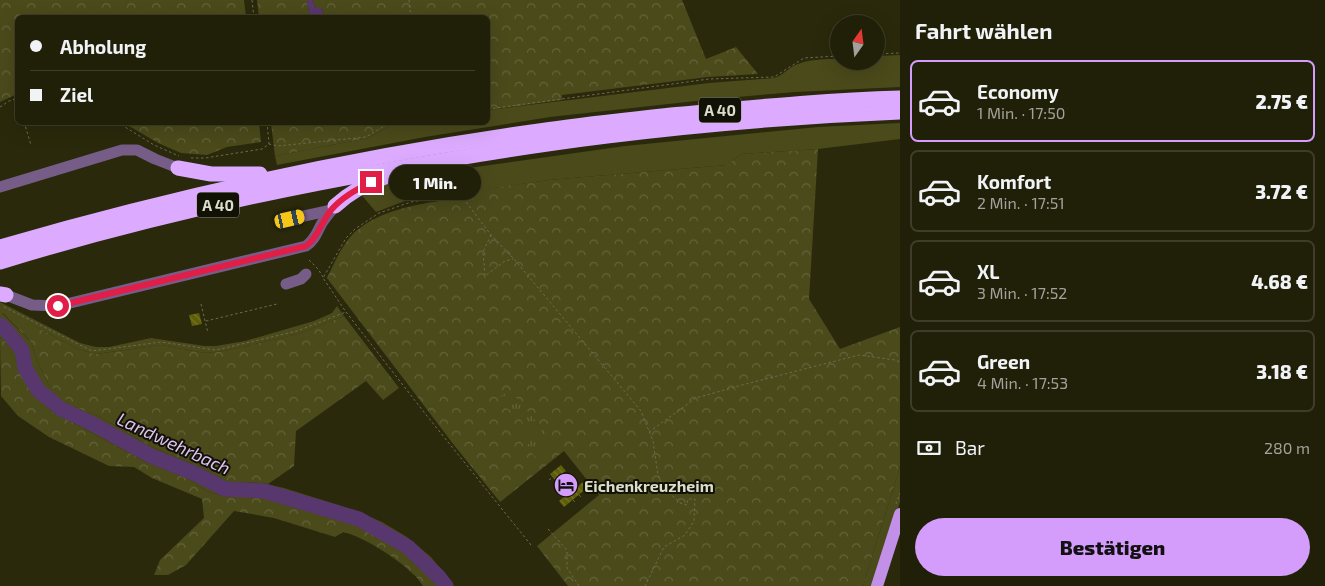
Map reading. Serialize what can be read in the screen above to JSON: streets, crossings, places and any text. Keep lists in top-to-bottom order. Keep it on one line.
{"streets":{"highway":["A 40"]},"water":["Landwehrbach"],"places":{"hotel":["Eichenkreuzheim"]},"north":"top","page":{"heading":"Fahrt wählen","banner":["Abholung","Ziel"],"list":[{"name":"Economy","note":"1 Min. · 17:50","value":"2.75 €"},{"name":"Komfort","note":"2 Min. · 17:51","value":"3.72 €"},{"name":"XL","note":"3 Min. · 17:52","value":"4.68 €"},{"name":"Green","note":"4 Min. · 17:53","value":"3.18 €"}],"bubble":"1 Min.","pay":["Bar","280 m"],"buttons":"Bestätigen"}}
